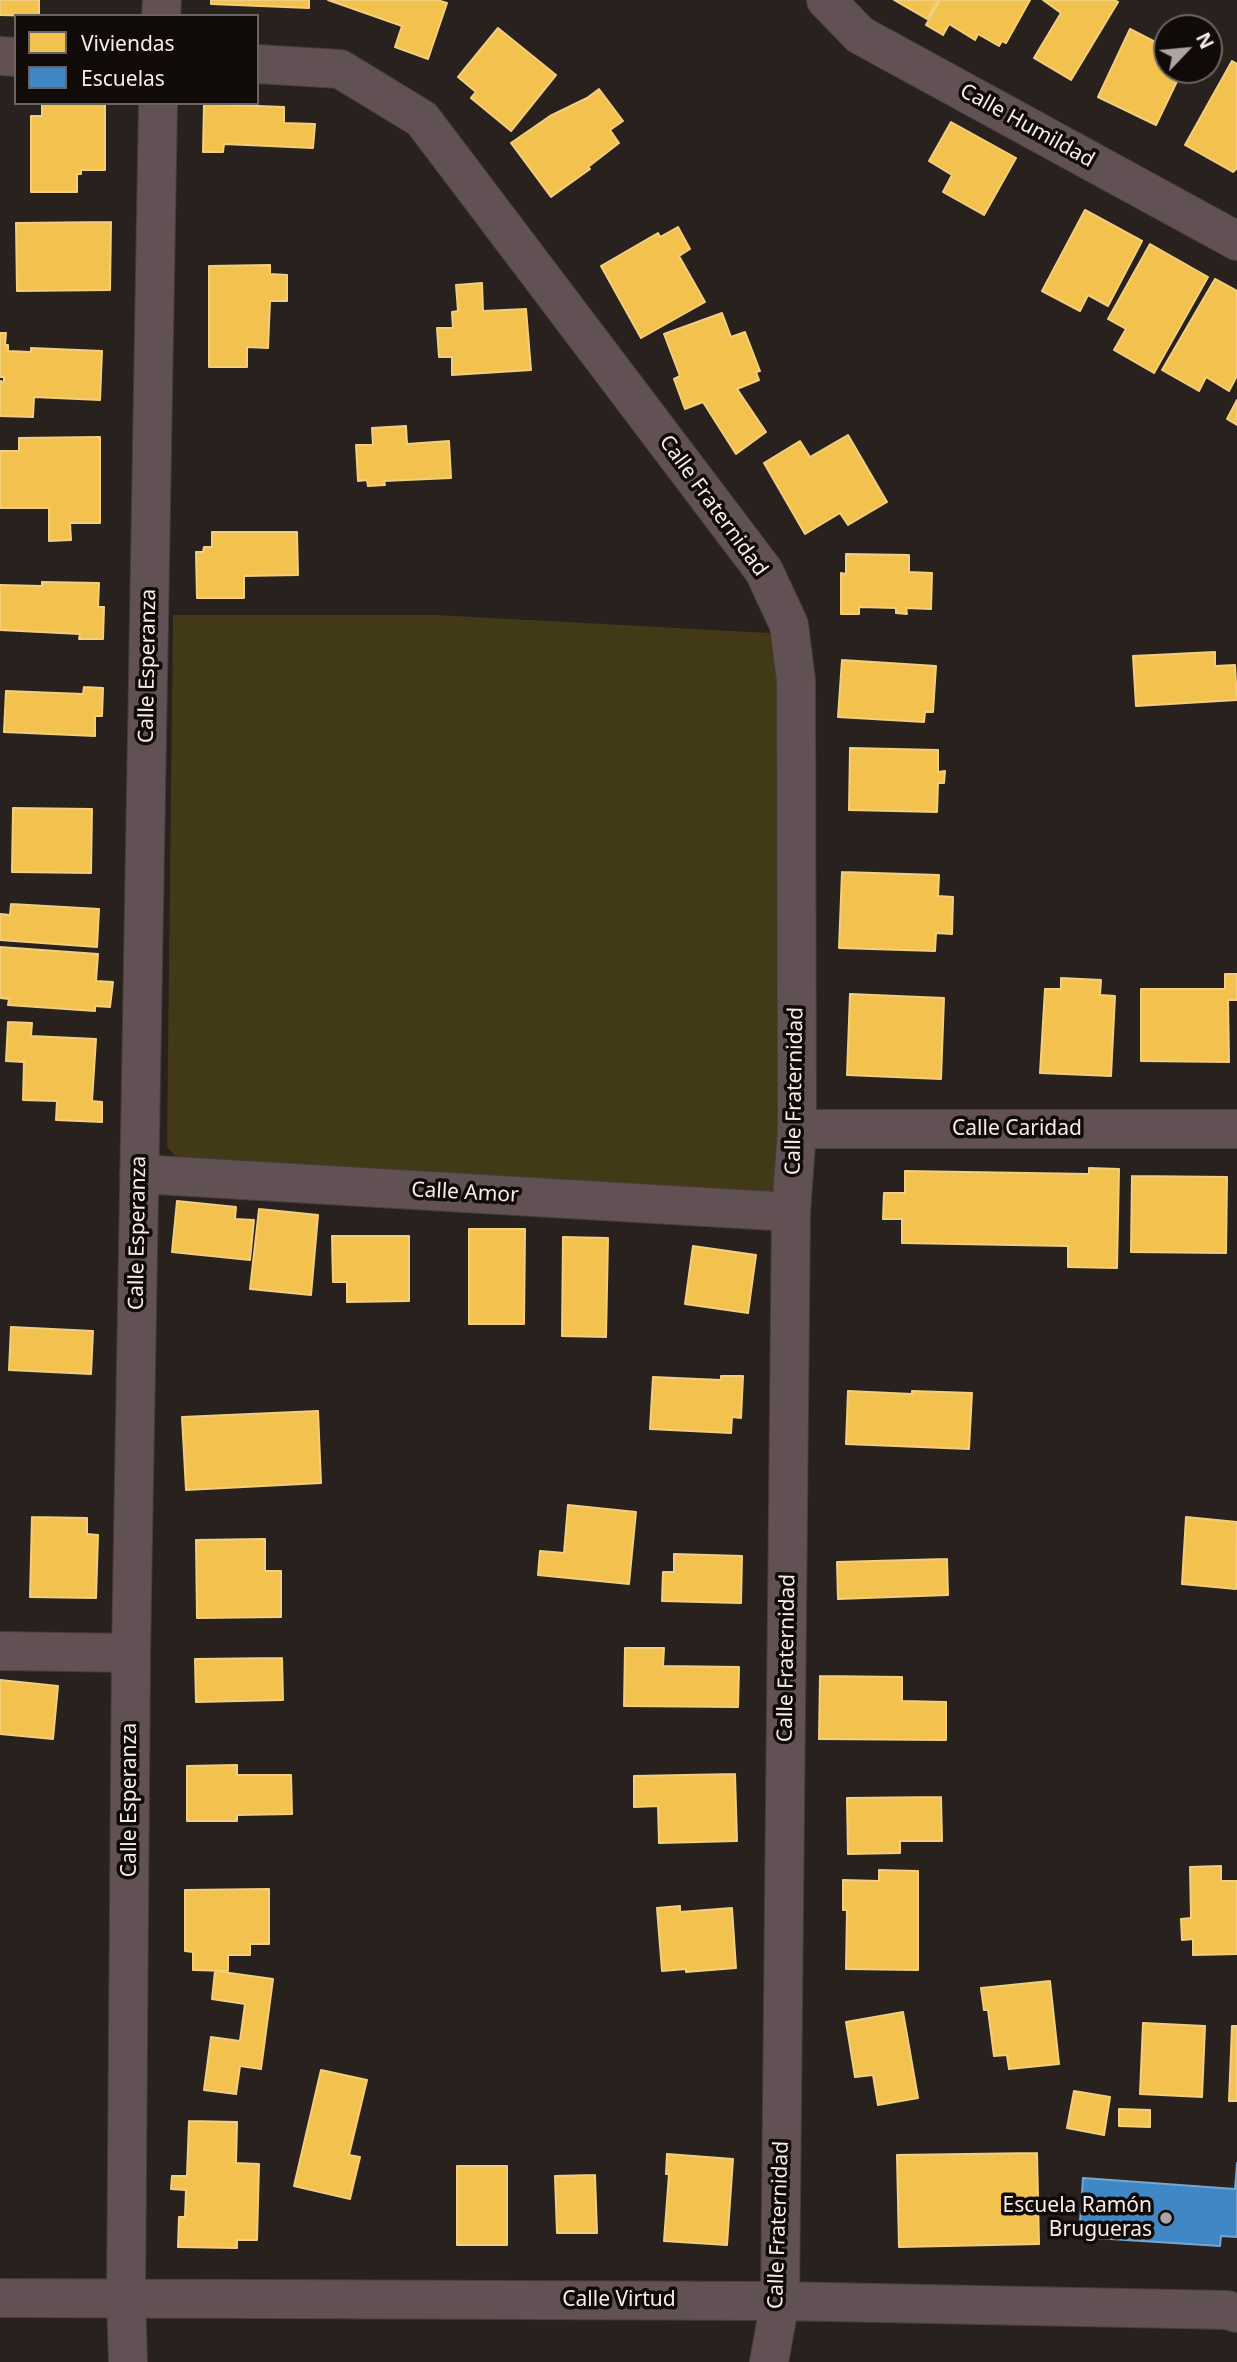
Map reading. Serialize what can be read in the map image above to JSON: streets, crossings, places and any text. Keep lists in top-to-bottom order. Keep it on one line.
{"streets":{"street":["Calle Humildad","Calle Fraternidad","Calle Esperanza","Calle Caridad","Calle Amor","Calle Virtud"]},"crossings":[["Calle Fraternidad","Calle Caridad"],["Calle Fraternidad","Calle Amor"],["Calle Fraternidad","Calle Virtud"],["Calle Esperanza","Calle Amor"],["Calle Esperanza","Calle Virtud"]],"places":["Escuela Ramón Brugueras"],"legend":["Viviendas","Escuelas"],"north":"top right"}
